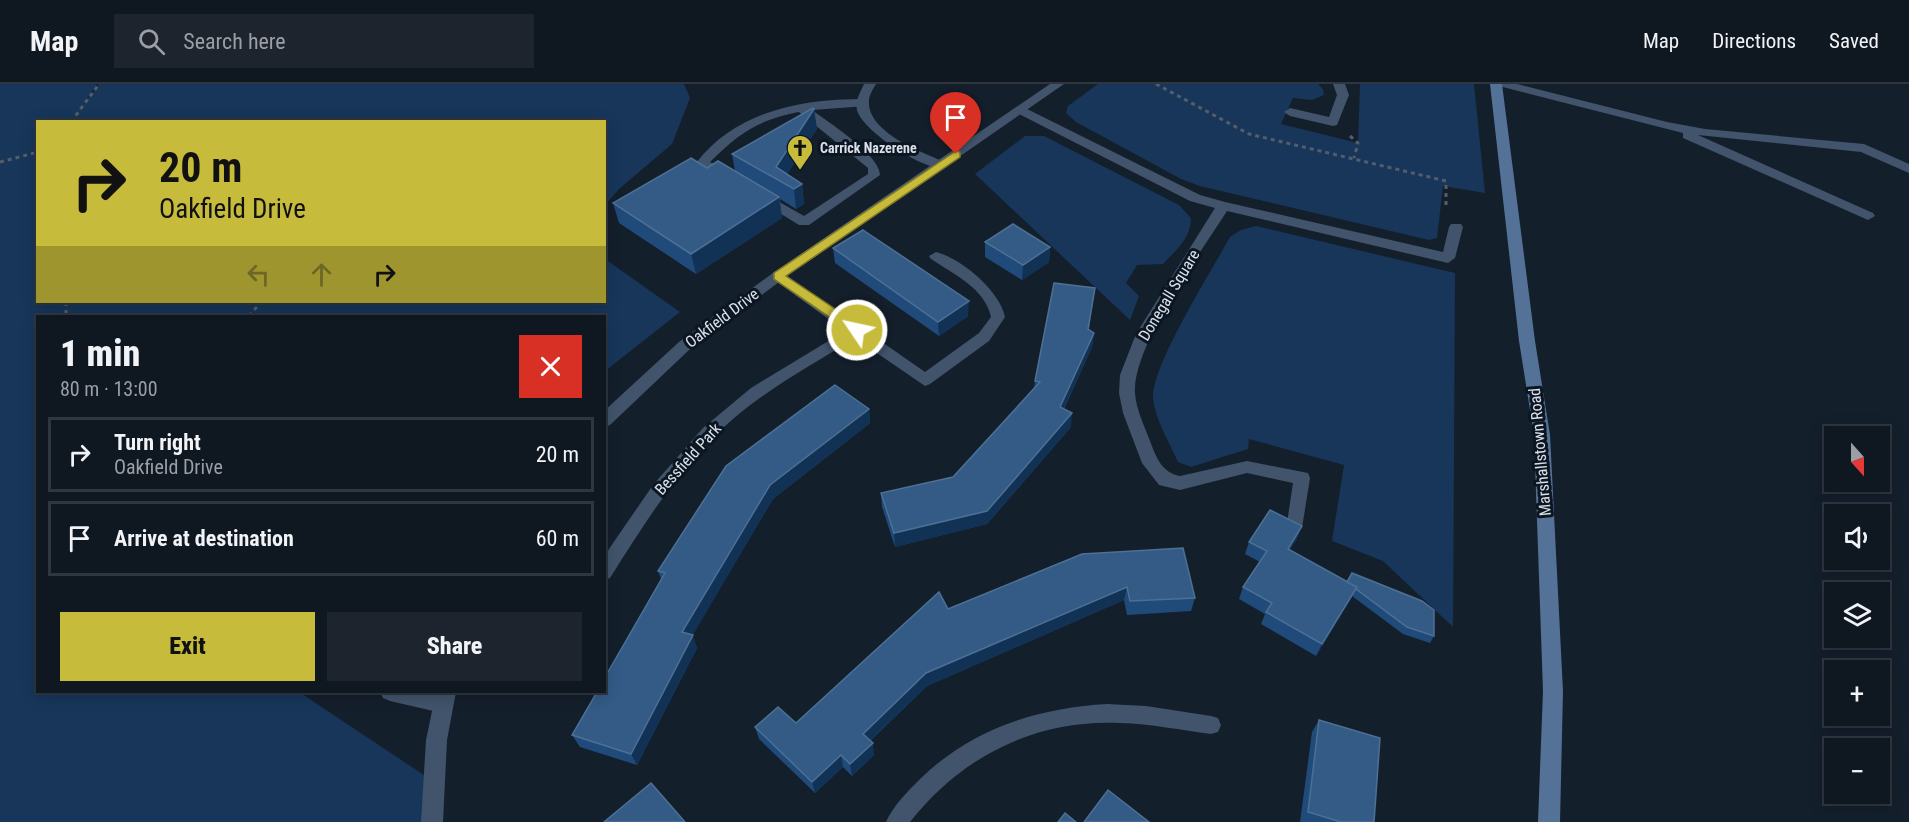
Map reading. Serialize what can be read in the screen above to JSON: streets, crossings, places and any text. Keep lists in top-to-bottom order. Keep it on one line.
{"streets":{"main road":["Marshallstown Road"],"street":["Donegall Square","Oakfield Drive","Bessfield Park"]},"places":{"church":["Carrick Nazerene"]},"north":"bottom","page":{"header":"Map","search":"Search here","nav":["Map","Directions","Saved"],"turn":["20 m","Oakfield Drive"],"heading":["1 min","80 m · 13:00"],"list":[{"name":"Turn right","note":"Oakfield Drive","value":"20 m"},{"name":"Arrive at destination","value":"60 m"}],"map_buttons":["+","−"],"buttons":["Exit","Share"]}}
